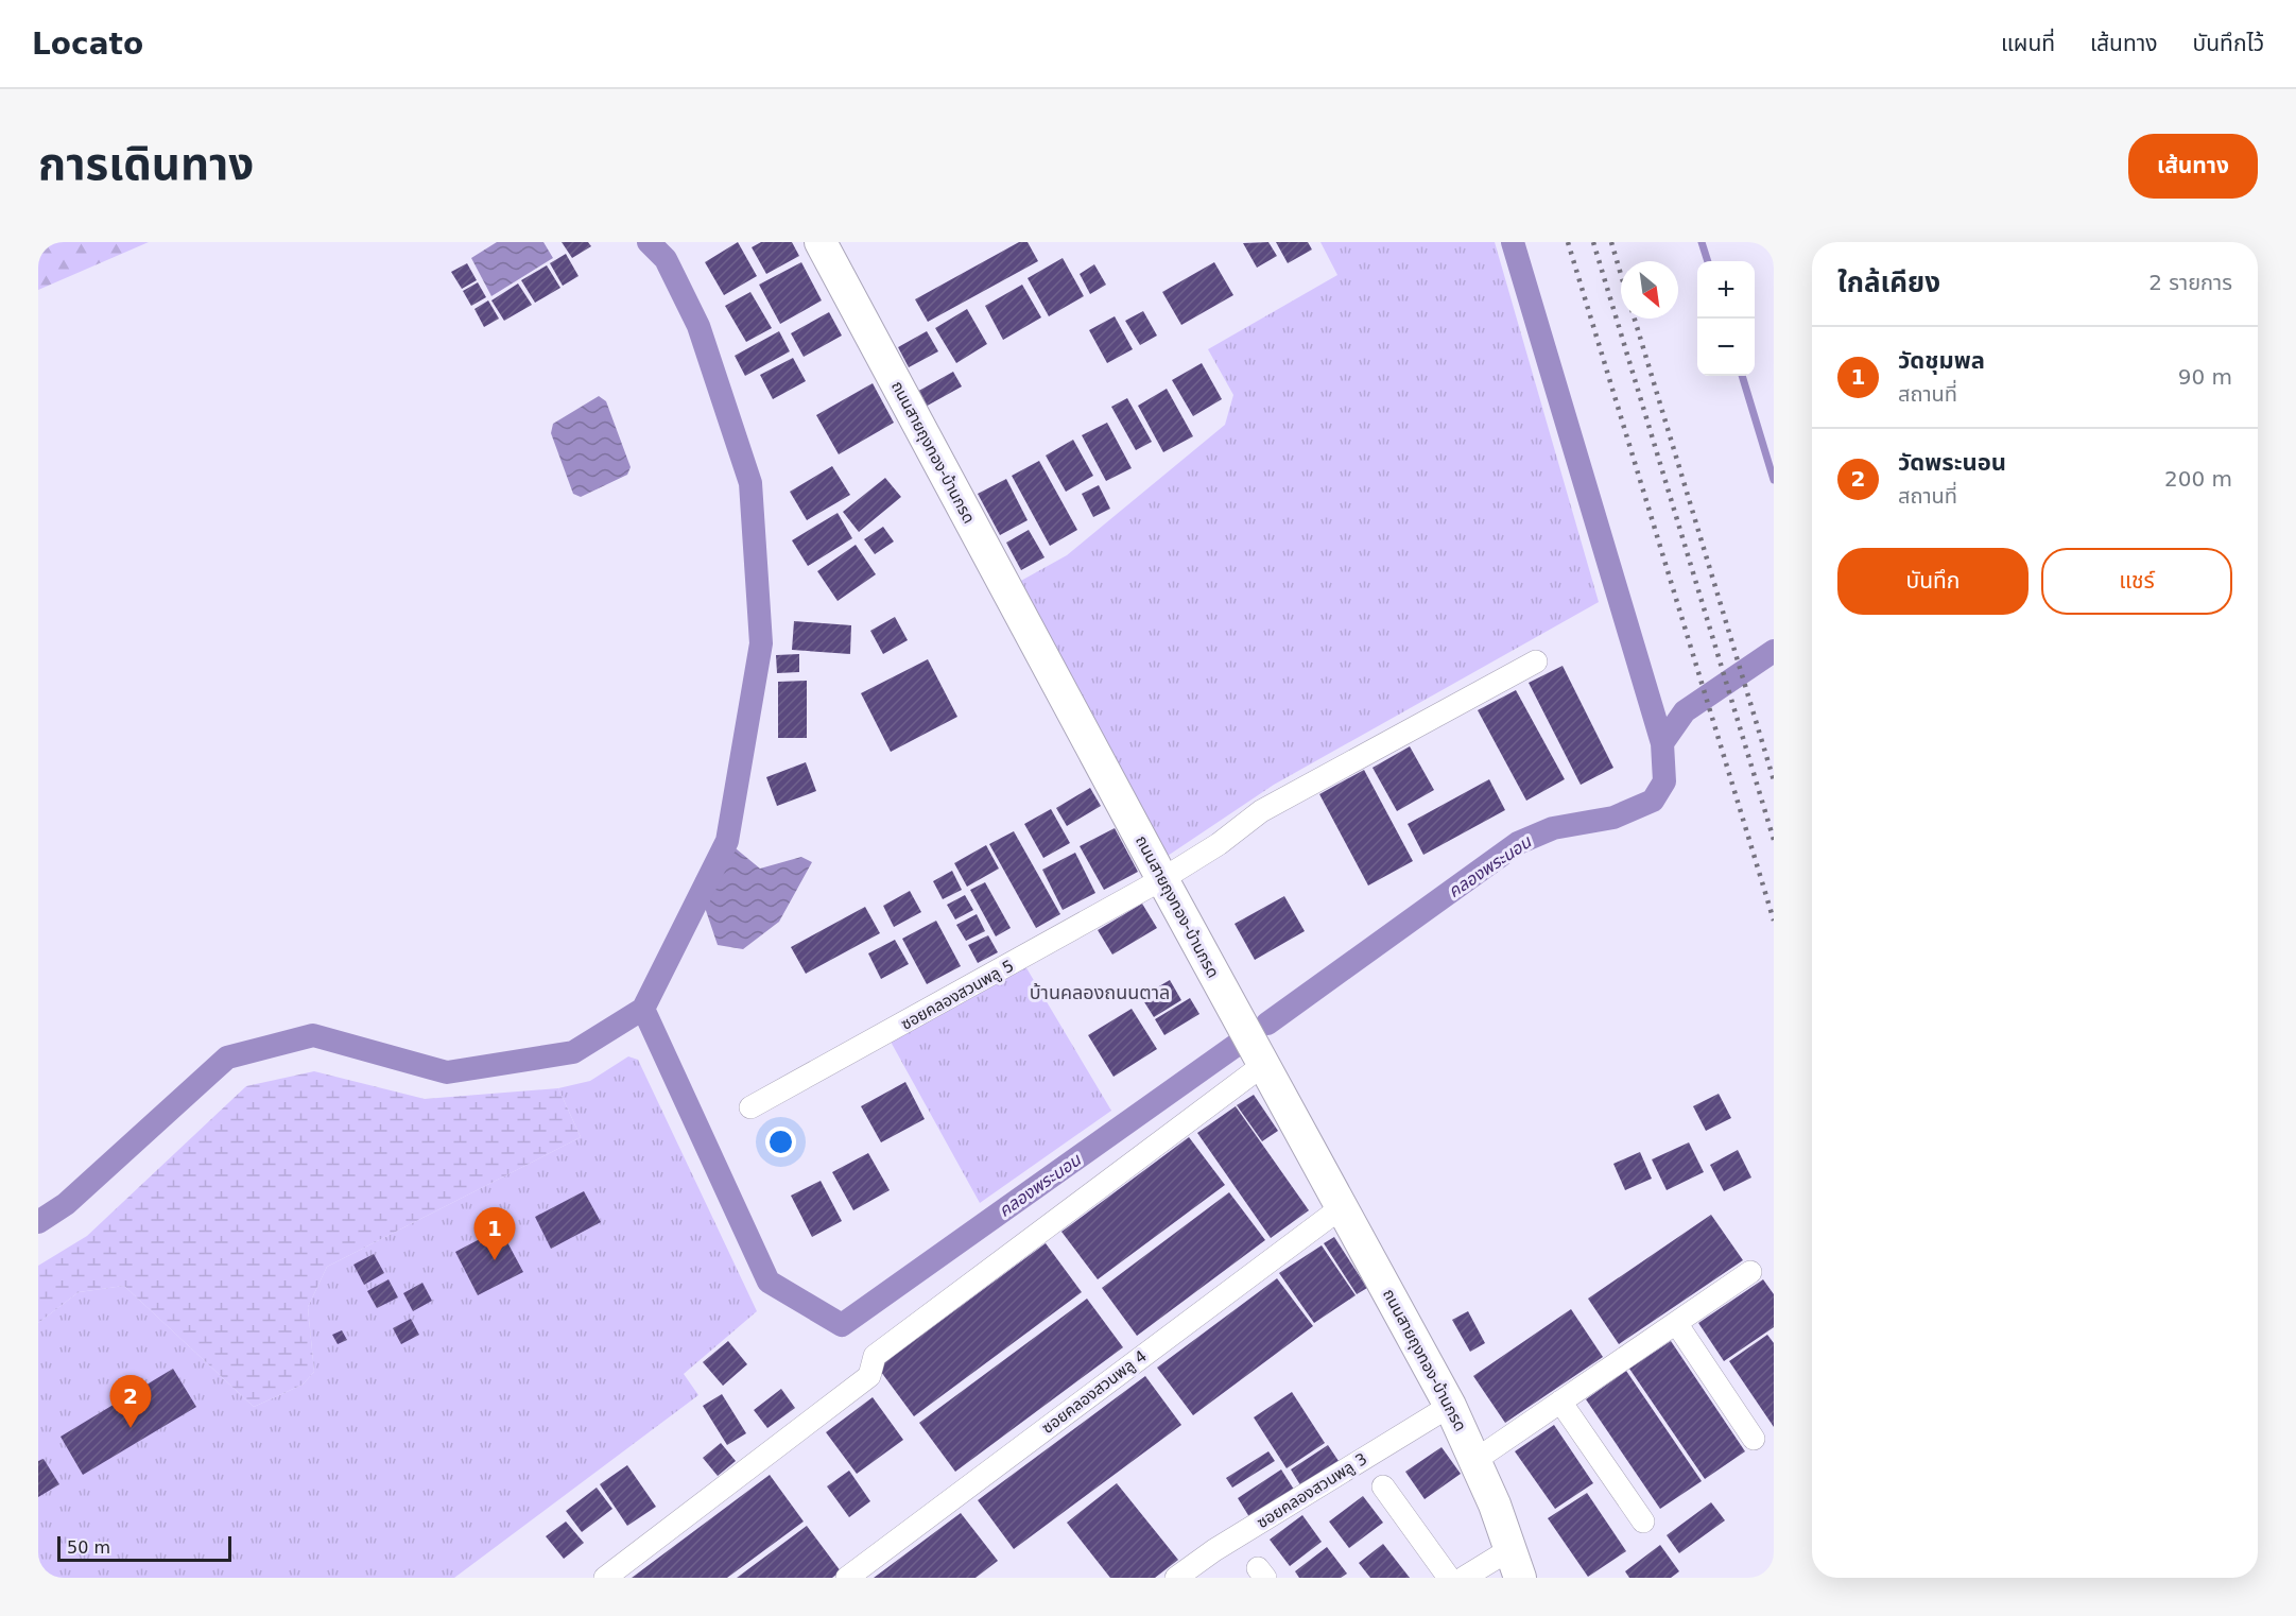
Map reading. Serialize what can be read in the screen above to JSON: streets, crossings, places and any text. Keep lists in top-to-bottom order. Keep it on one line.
{"streets":{"street":["ถนนสายถุงทอง-บ้านกรด","ซอยคลองสวนพลู 5","ซอยคลองสวนพลู 4","ซอยคลองสวนพลู 3"]},"crossings":[["ถนนสายถุงทอง-บ้านกรด","ซอยคลองสวนพลู 5"],["ถนนสายถุงทอง-บ้านกรด","ซอยคลองสวนพลู 4"],["ถนนสายถุงทอง-บ้านกรด","ซอยคลองสวนพลู 3"]],"districts":["บ้านคลองถนนตาล"],"water":["คลองพระนอน"],"scale_bar":"50 m","north":"bottom right","page":{"header":"Locato","nav":["แผนที่","เส้นทาง","บันทึกไว้"],"title":"การเดินทาง","buttons":["เส้นทาง",["บันทึก","แชร์"]],"heading":["ใกล้เคียง","2 รายการ"],"map_buttons":["+","−"],"list":[{"mark":"1","name":"วัดชุมพล","note":"สถานที่","value":"90 m"},{"mark":"2","name":"วัดพระนอน","note":"สถานที่","value":"200 m"}],"pins":["1","2"],"scale":"50 m"}}
